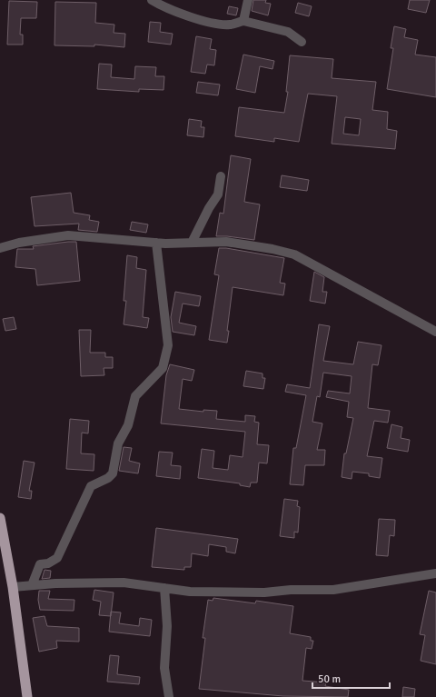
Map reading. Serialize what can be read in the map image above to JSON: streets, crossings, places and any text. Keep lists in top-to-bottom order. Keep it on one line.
{"scale_bar":"50 m"}
